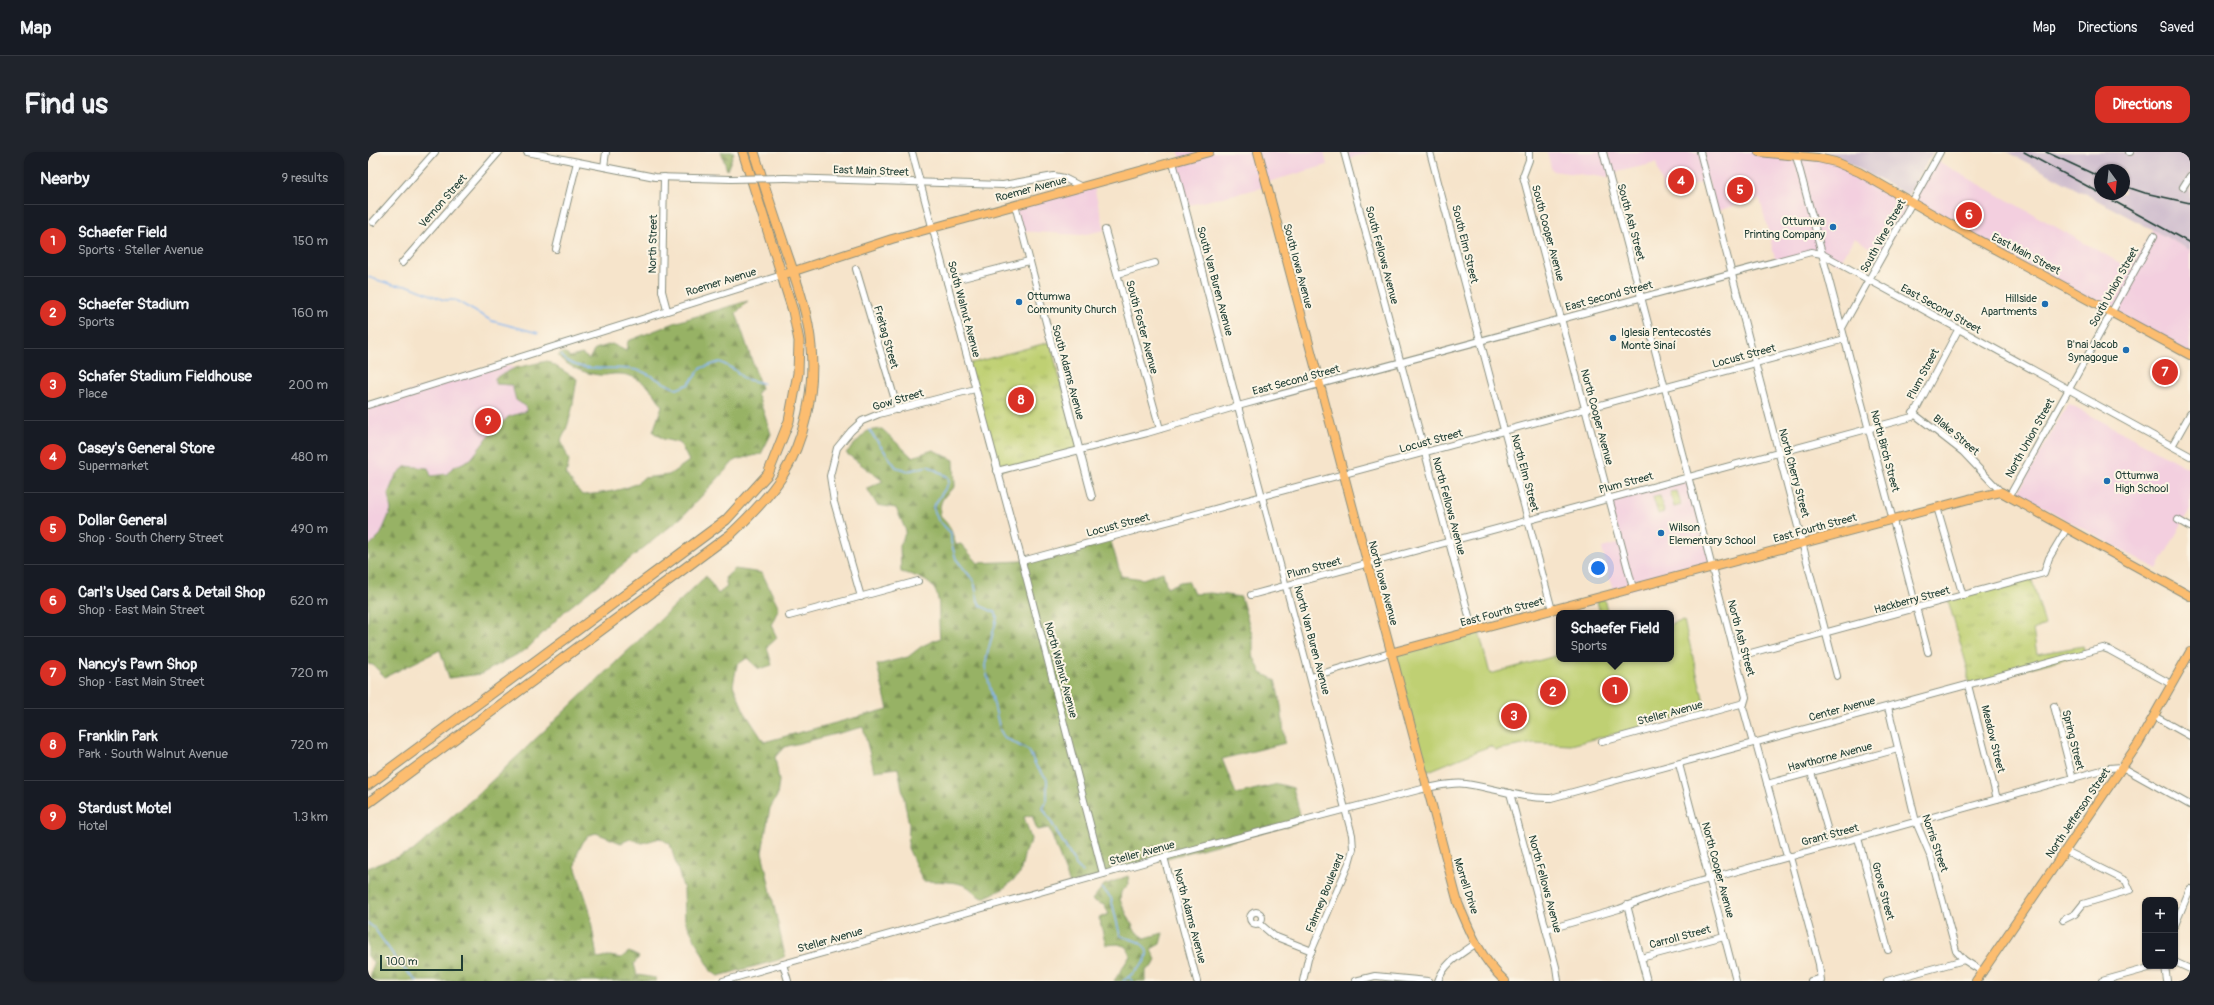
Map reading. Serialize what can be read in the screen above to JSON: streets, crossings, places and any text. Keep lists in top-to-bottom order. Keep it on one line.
{"streets":{"main road":["East Main Street","Roemer Avenue","South Iowa Avenue","East Fourth Street","North Iowa Avenue","North Jefferson Street","Morrell Drive"],"street":["Vernon Street","South Ash Street","South Cooper Avenue","South Vine Street","North Street","South Elm Street","South Fellows Avenue","South Van Buren Avenue","South Union Street","East Second Street","South Walnut Avenue","South Foster Avenue","Freitag Street","Locust Street","South Adams Avenue","Plum Street","Gow Street","North Cooper Avenue","Blake Street","North Union Street","North Birch Street","North Elm Street","North Cherry Street","North Fellows Avenue","Hackberry Street","North Ash Street","North Van Buren Avenue","North Walnut Avenue","Center Avenue","Steller Avenue","Meadow Street","Spring Street","Hawthorne Avenue","Grant Street","Norris Street","Grove Street","Fahrney Boulevard","North Adams Avenue","Carroll Street"]},"crossings":[["East Main Street","Roemer Avenue"],["East Main Street","South Vine Street"],["East Main Street","North Street"],["East Main Street","South Union Street"],["East Main Street","South Walnut Avenue"],["East Main Street","North Birch Street"],["Roemer Avenue","North Street"],["Roemer Avenue","South Walnut Avenue"],["Roemer Avenue","South Adams Avenue"],["South Ash Street","East Second Street"],["South Ash Street","North Ash Street"],["South Cooper Avenue","East Second Street"],["South Cooper Avenue","North Cooper Avenue"],["South Vine Street","East Second Street"],["South Vine Street","North Birch Street"],["South Elm Street","East Second Street"],["South Elm Street","North Elm Street"],["South Fellows Avenue","East Second Street"],["South Fellows Avenue","North Fellows Avenue"],["South Iowa Avenue","East Second Street"],["South Iowa Avenue","North Iowa Avenue"],["South Van Buren Avenue","East Second Street"],["South Van Buren Avenue","North Van Buren Avenue"],["South Union Street","East Second Street"],["South Union Street","North Union Street"],["East Second Street","South Walnut Avenue"],["East Second Street","South Foster Avenue"],["East Second Street","South Adams Avenue"],["East Second Street","Plum Street"],["East Second Street","North Cooper Avenue"],["East Second Street","North Union Street"],["East Second Street","North Birch Street"],["East Second Street","North Elm Street"],["East Second Street","North Cherry Street"],["East Second Street","North Fellows Avenue"],["East Second Street","North Iowa Avenue"],["East Second Street","North Ash Street"],["East Second Street","North Van Buren Avenue"],["East Second Street","North Walnut Avenue"],["South Walnut Avenue","Gow Street"],["South Walnut Avenue","North Walnut Avenue"],["Freitag Street","Gow Street"],["Locust Street","North Cooper Avenue"],["Locust Street","North Birch Street"],["Locust Street","North Elm Street"],["Locust Street","North Cherry Street"],["Locust Street","North Fellows Avenue"],["Locust Street","North Iowa Avenue"],["Locust Street","North Ash Street"],["Locust Street","North Van Buren Avenue"],["Locust Street","North Walnut Avenue"],["Plum Street","North Cooper Avenue"],["Plum Street","Blake Street"],["Plum Street","North Birch Street"],["Plum Street","North Elm Street"],["Plum Street","North Cherry Street"],["Plum Street","North Fellows Avenue"],["Plum Street","North Iowa Avenue"],["Plum Street","North Ash Street"],["Plum Street","North Van Buren Avenue"],["North Cooper Avenue","East Fourth Street"],["North Cooper Avenue","Center Avenue"],["North Cooper Avenue","Grant Street"],["North Cooper Avenue","Carroll Street"],["Blake Street","East Fourth Street"],["North Birch Street","East Fourth Street"],["North Birch Street","Hackberry Street"],["North Elm Street","East Fourth Street"],["North Cherry Street","East Fourth Street"],["North Cherry Street","Hackberry Street"],["North Fellows Avenue","East Fourth Street"],["North Fellows Avenue","Center Avenue"],["North Fellows Avenue","Steller Avenue"],["North Fellows Avenue","Grant Street"],["East Fourth Street","North Iowa Avenue"],["East Fourth Street","North Ash Street"],["East Fourth Street","North Van Buren Avenue"],["North Iowa Avenue","Steller Avenue"],["North Iowa Avenue","Morrell Drive"],["Hackberry Street","North Ash Street"],["North Ash Street","Center Avenue"],["North Ash Street","Steller Avenue"],["North Ash Street","Hawthorne Avenue"],["North Ash Street","Grant Street"],["North Van Buren Avenue","Steller Avenue"],["North Van Buren Avenue","Fahrney Boulevard"],["North Walnut Avenue","Steller Avenue"],["Center Avenue","Steller Avenue"],["Center Avenue","Meadow Street"],["Center Avenue","North Jefferson Street"],["Center Avenue","Norris Street"],["Steller Avenue","Morrell Drive"],["Steller Avenue","Fahrney Boulevard"],["Steller Avenue","North Adams Avenue"],["Meadow Street","Grant Street"],["Spring Street","Grant Street"],["Hawthorne Avenue","Norris Street"],["North Jefferson Street","Grant Street"],["North Jefferson Street","Norris Street"],["Grant Street","Norris Street"],["Grant Street","Grove Street"]],"places":["Ottumwa Printing Company","Ottumwa Community Church","Hillside Apartments","Iglesia Pentecostés Monte Sinaí","B'nai Jacob Synagogue","Ottumwa High School","Wilson Elementary School"],"scale_bar":"100 m","north":"bottom","page":{"header":"Map","nav":["Map","Directions","Saved"],"buttons":"Directions","title":"Find us","heading":["Nearby","9 results"],"pins":["4","5","6","7","8","9","1","2","3"],"list":[{"mark":"1","name":"Schaefer Field","note":"Sports · Steller Avenue","value":"150 m"},{"mark":"2","name":"Schaefer Stadium","note":"Sports","value":"160 m"},{"mark":"3","name":"Schafer Stadium Fieldhouse","note":"Place","value":"200 m"},{"mark":"4","name":"Casey's General Store","note":"Supermarket","value":"480 m"},{"mark":"5","name":"Dollar General","note":"Shop · South Cherry Street","value":"490 m"},{"mark":"6","name":"Carl's Used Cars & Detail Shop","note":"Shop · East Main Street","value":"620 m"},{"mark":"7","name":"Nancy's Pawn Shop","note":"Shop · East Main Street","value":"720 m"},{"mark":"8","name":"Franklin Park","note":"Park · South Walnut Avenue","value":"720 m"},{"mark":"9","name":"Stardust Motel","note":"Hotel","value":"1.3 km"}],"popup":["Schaefer Field","Sports"],"map_buttons":["+","−"],"scale":"100 m"}}
